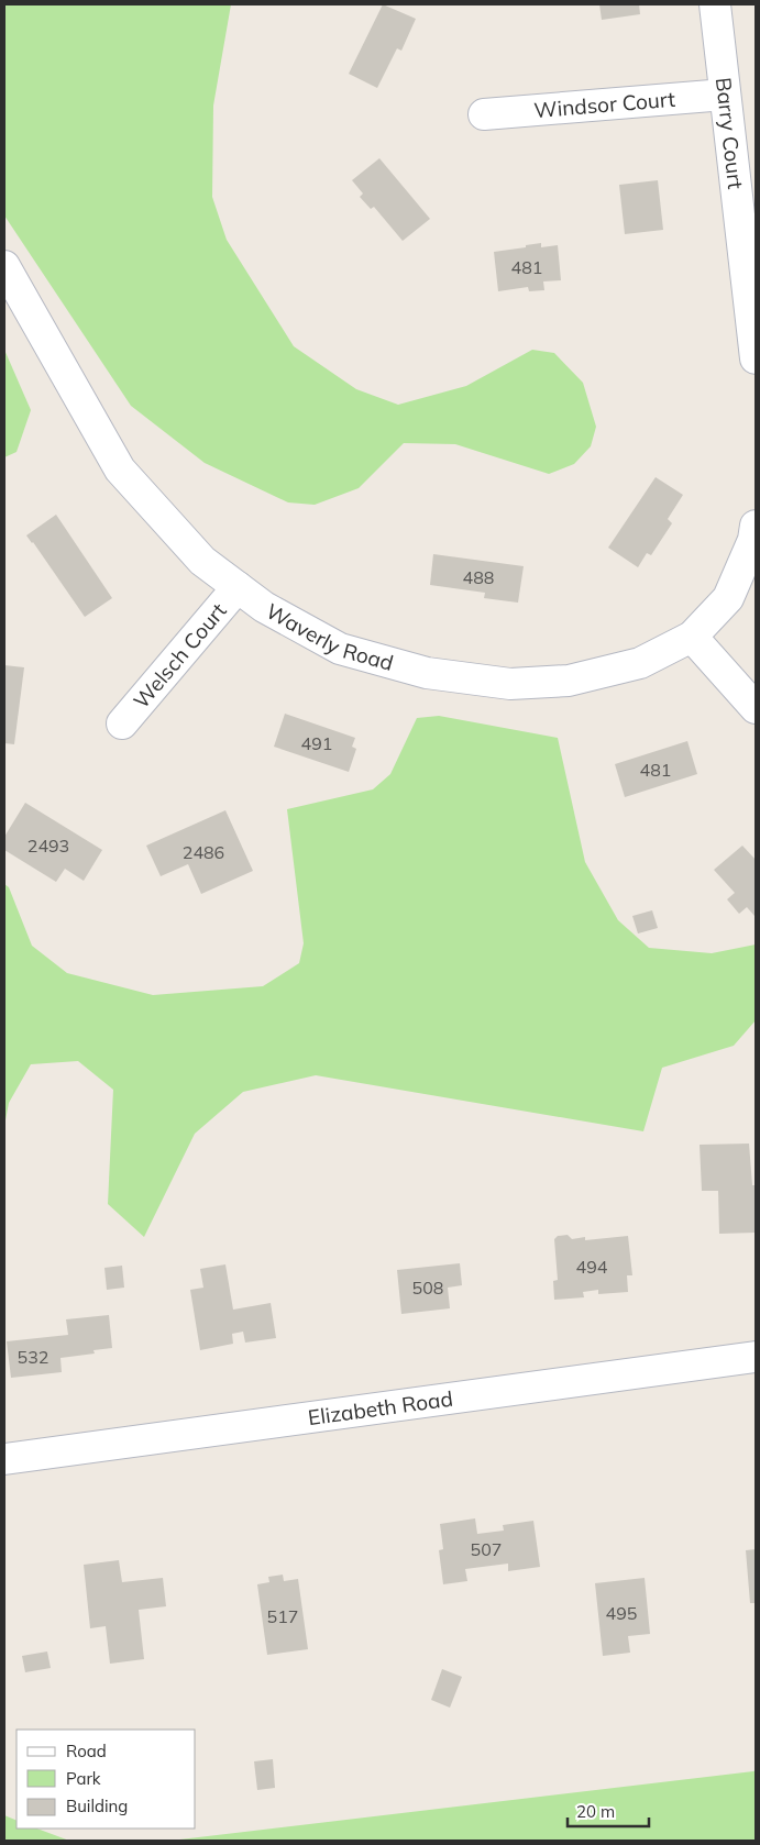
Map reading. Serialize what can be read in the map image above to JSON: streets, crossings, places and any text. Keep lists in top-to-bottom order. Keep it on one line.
{"streets":{"street":["Windsor Court","Barry Court","Waverly Road","Welsch Court","Elizabeth Road"]},"crossings":[["Windsor Court","Barry Court"],["Waverly Road","Welsch Court"]],"house_numbers":["481","488","491","481","2493","2486","494","508","532","507","495","517"],"legend":["Road","Park","Building"],"scale_bar":"20 m"}
